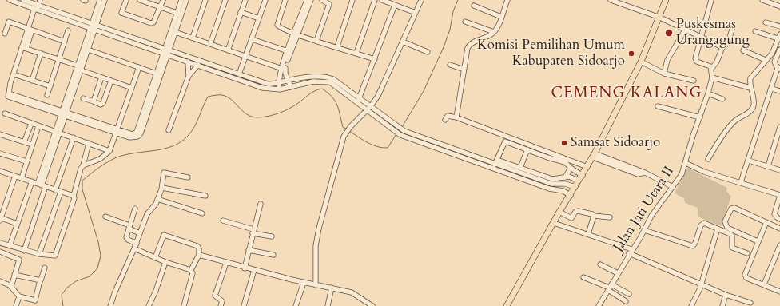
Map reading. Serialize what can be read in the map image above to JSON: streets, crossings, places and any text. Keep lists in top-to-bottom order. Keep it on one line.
{"streets":{"street":["Jalan Jati Utara II"]},"districts":["CEMENG KALANG"],"places":["Puskesmas Urangagung","Komisi Pemilihan Umum Kabupaten Sidoarjo","Samsat Sidoarjo"]}
